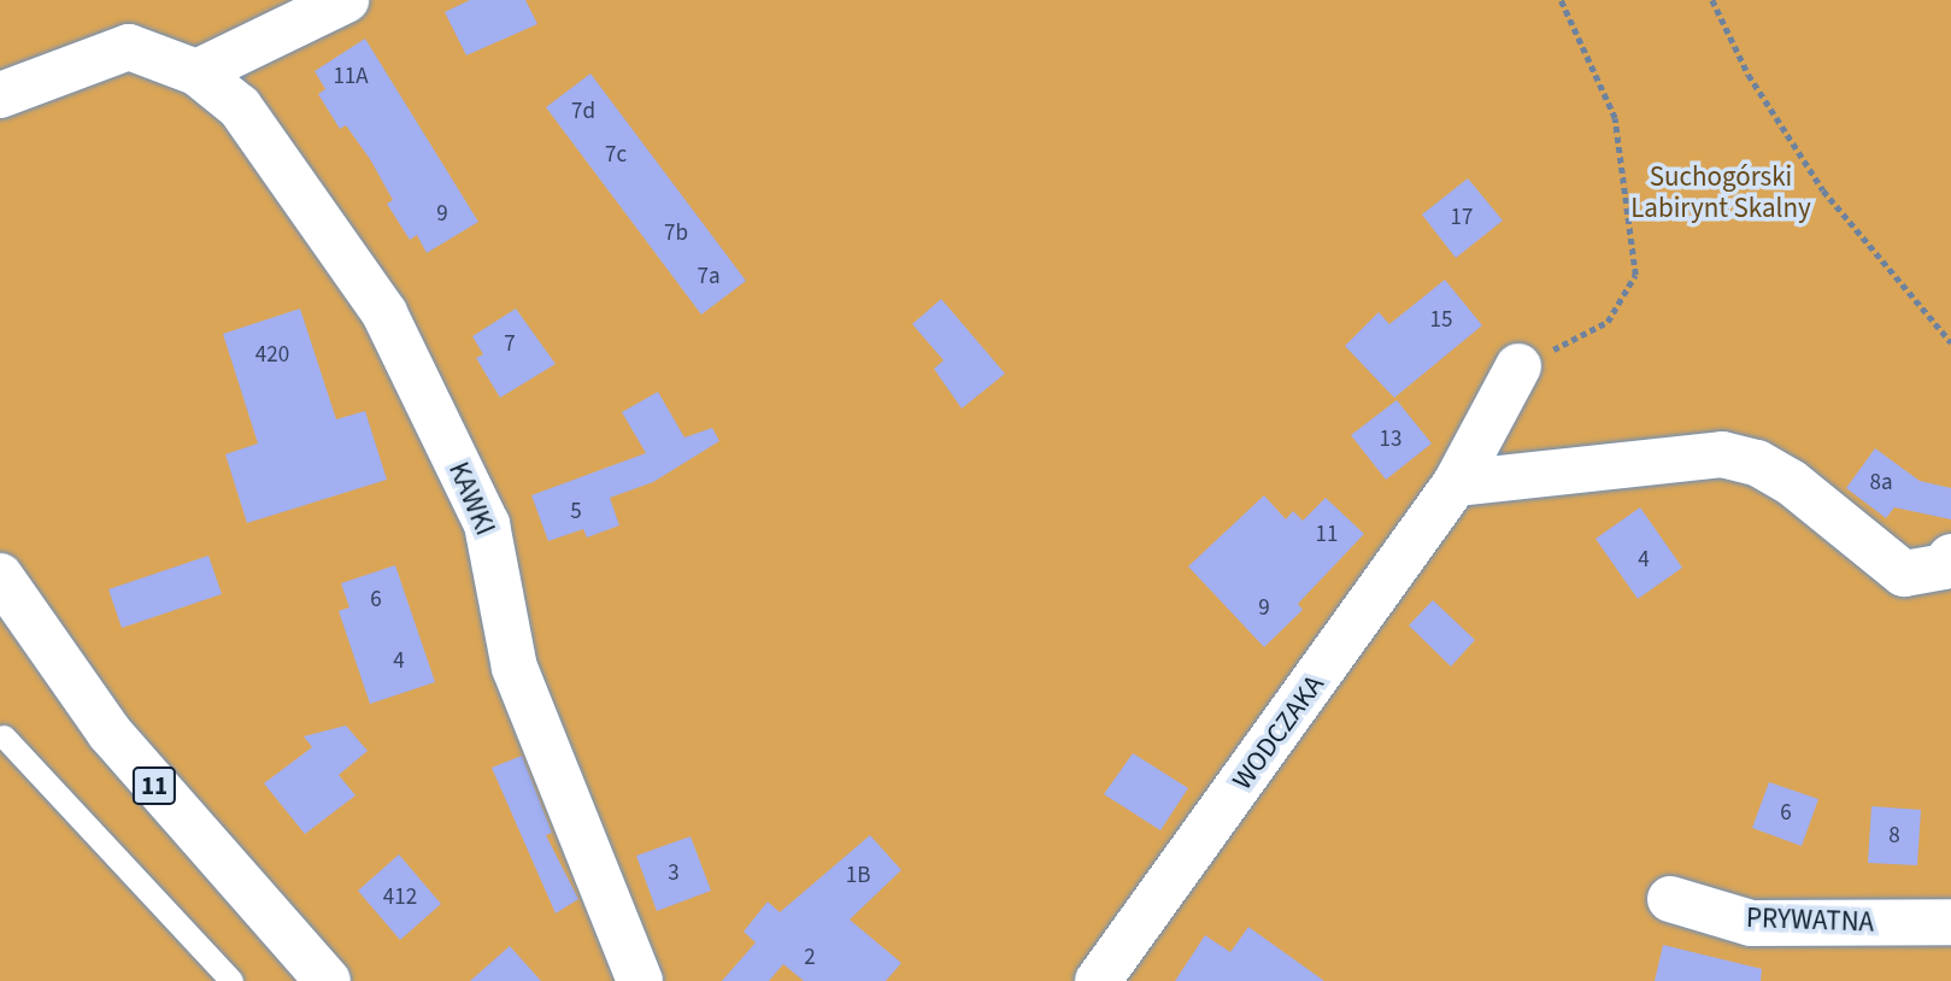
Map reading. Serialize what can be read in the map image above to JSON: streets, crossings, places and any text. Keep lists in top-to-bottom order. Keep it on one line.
{"streets":{"main road":["KAWKI","WODCZAKA","11","PRYWATNA"]},"parks":["Suchogórski Labirynt Skalny"],"house_numbers":["11A","7d","7c","9","17","7b","7a","15","7","420","13","8a","5","11","4","6","9","4","6","8","3","1B","412","2"]}
